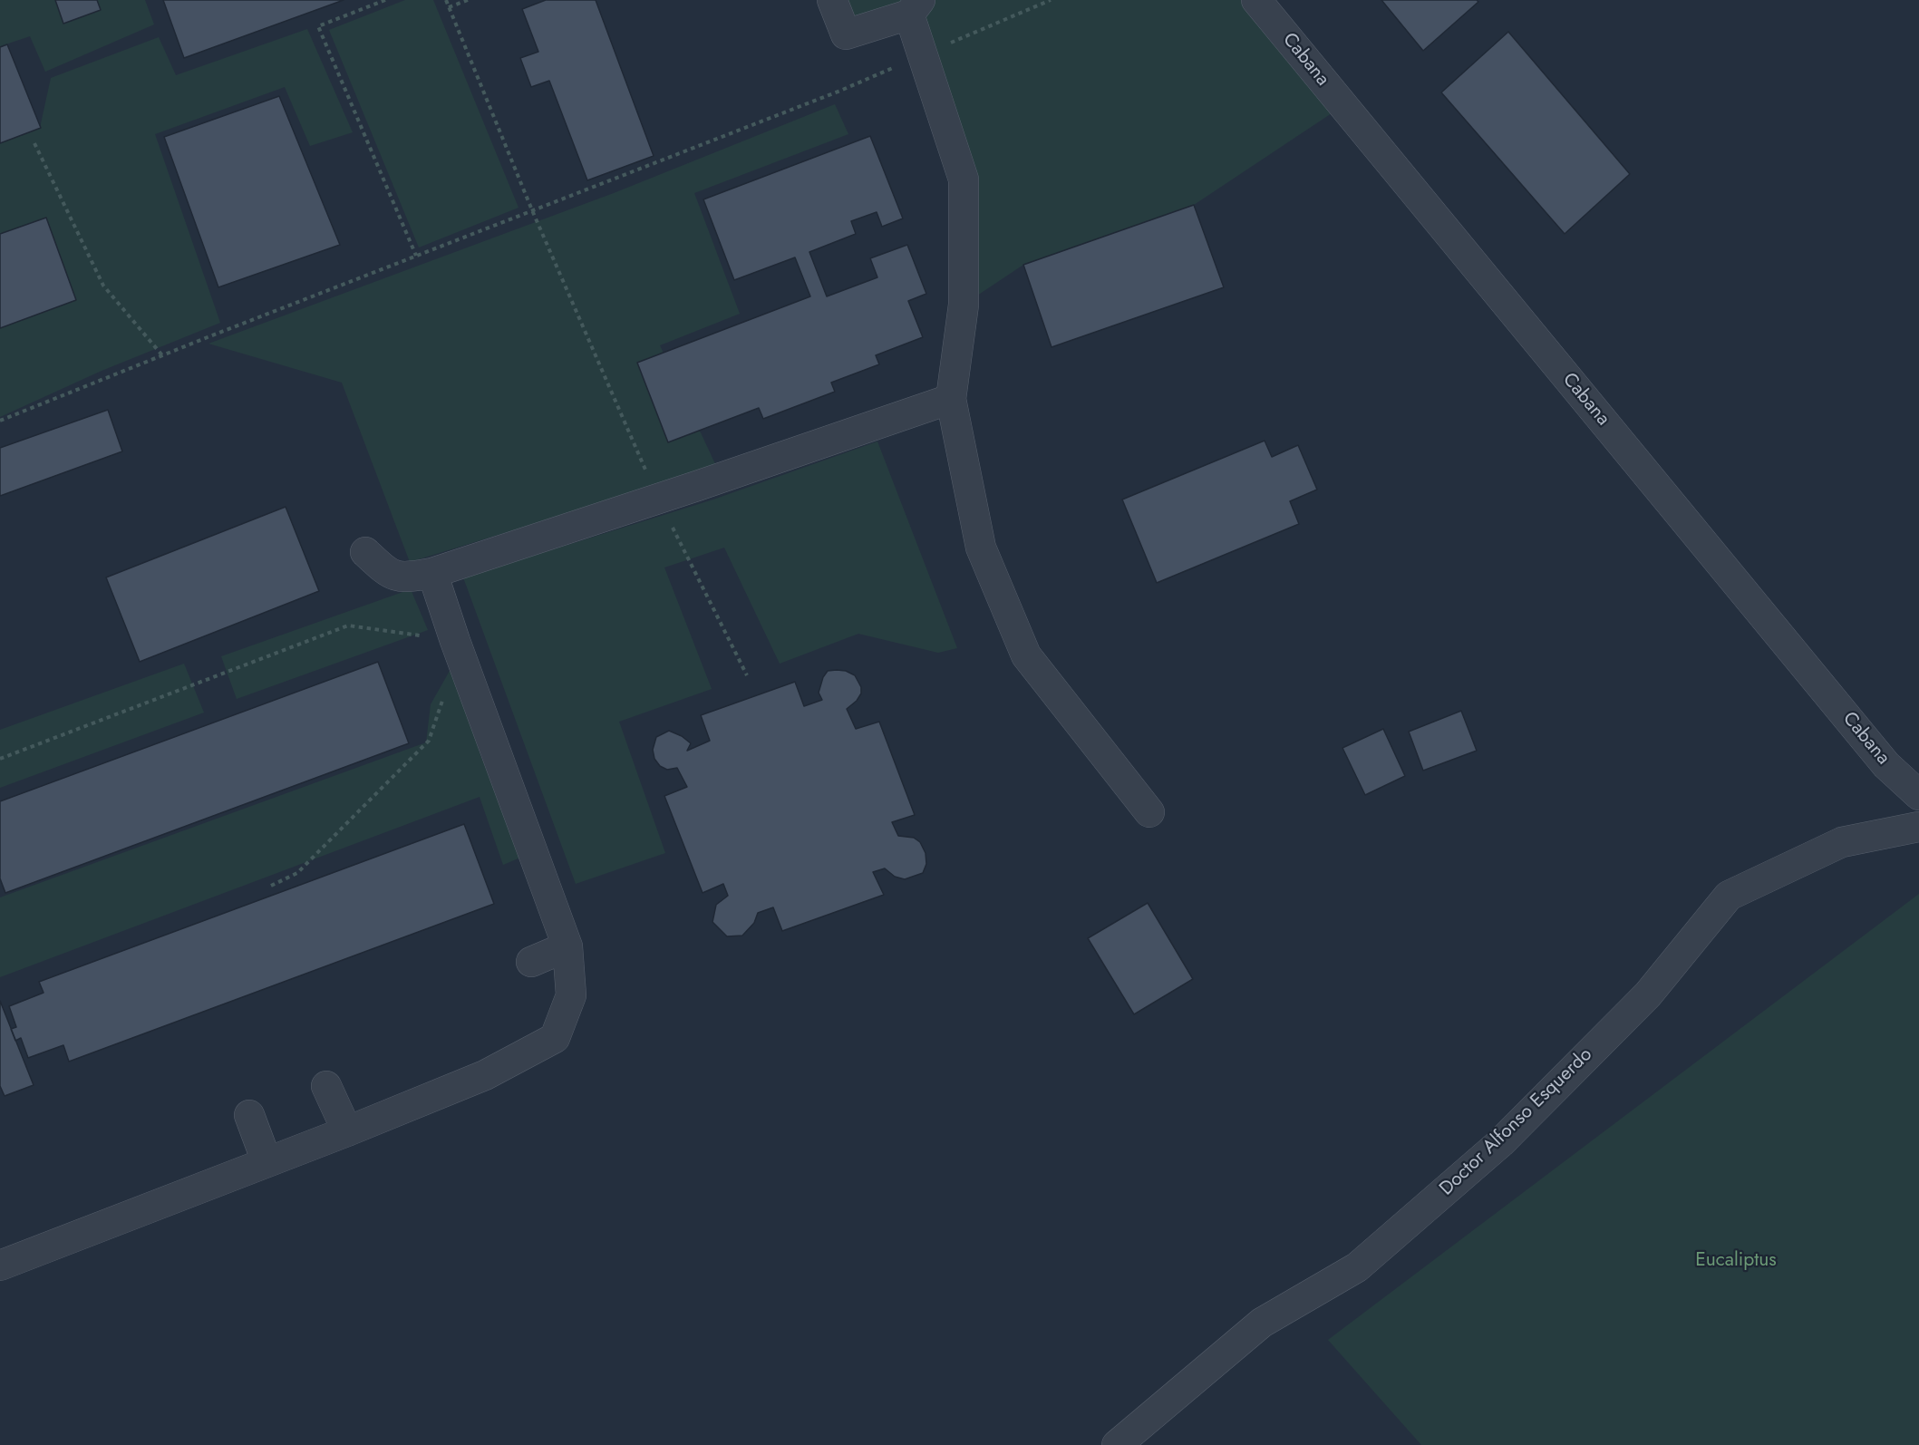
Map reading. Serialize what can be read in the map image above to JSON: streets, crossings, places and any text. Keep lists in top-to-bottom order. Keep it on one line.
{"streets":{"street":["Cabana","Doctor Alfonso Esquerdo"]},"parks":["Eucaliptus"]}
